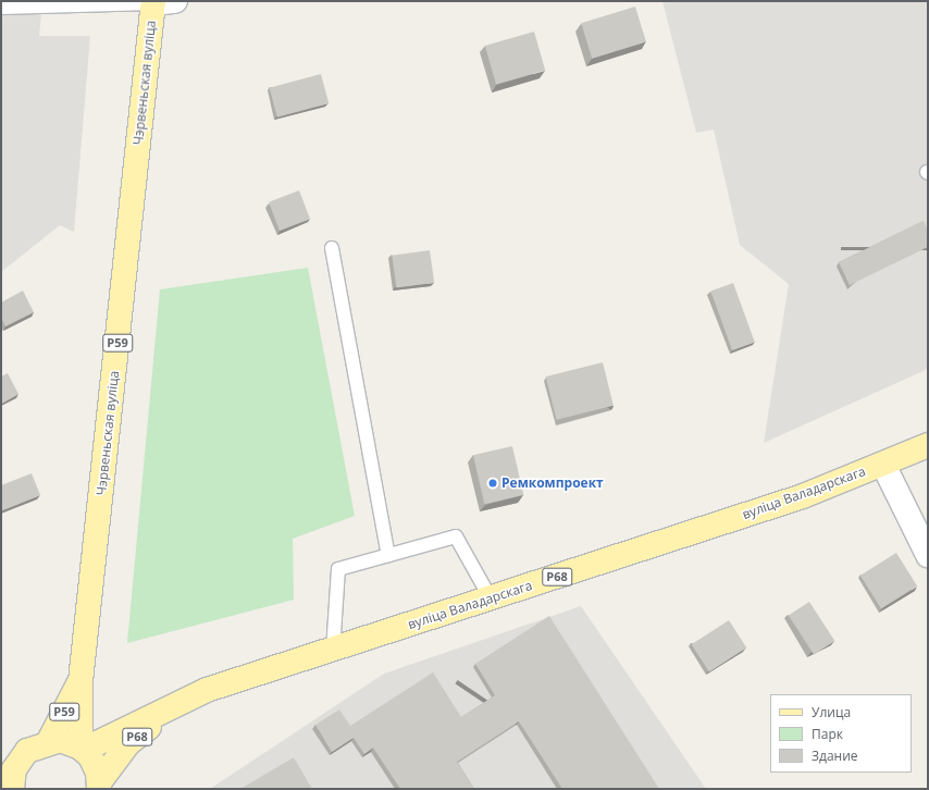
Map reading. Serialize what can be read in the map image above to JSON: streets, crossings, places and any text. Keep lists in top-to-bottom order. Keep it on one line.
{"streets":{"main road":["Чэрвеньская вуліца","Р59","вуліца Валадарскага","Р68"]},"crossings":[["Чэрвеньская вуліца","вуліца Валадарскага"],["Чэрвеньская вуліца","Р68"],["вуліца Валадарскага","Р68"]],"places":["Ремкомпроект"],"legend":["Улица","Парк","Здание"]}
